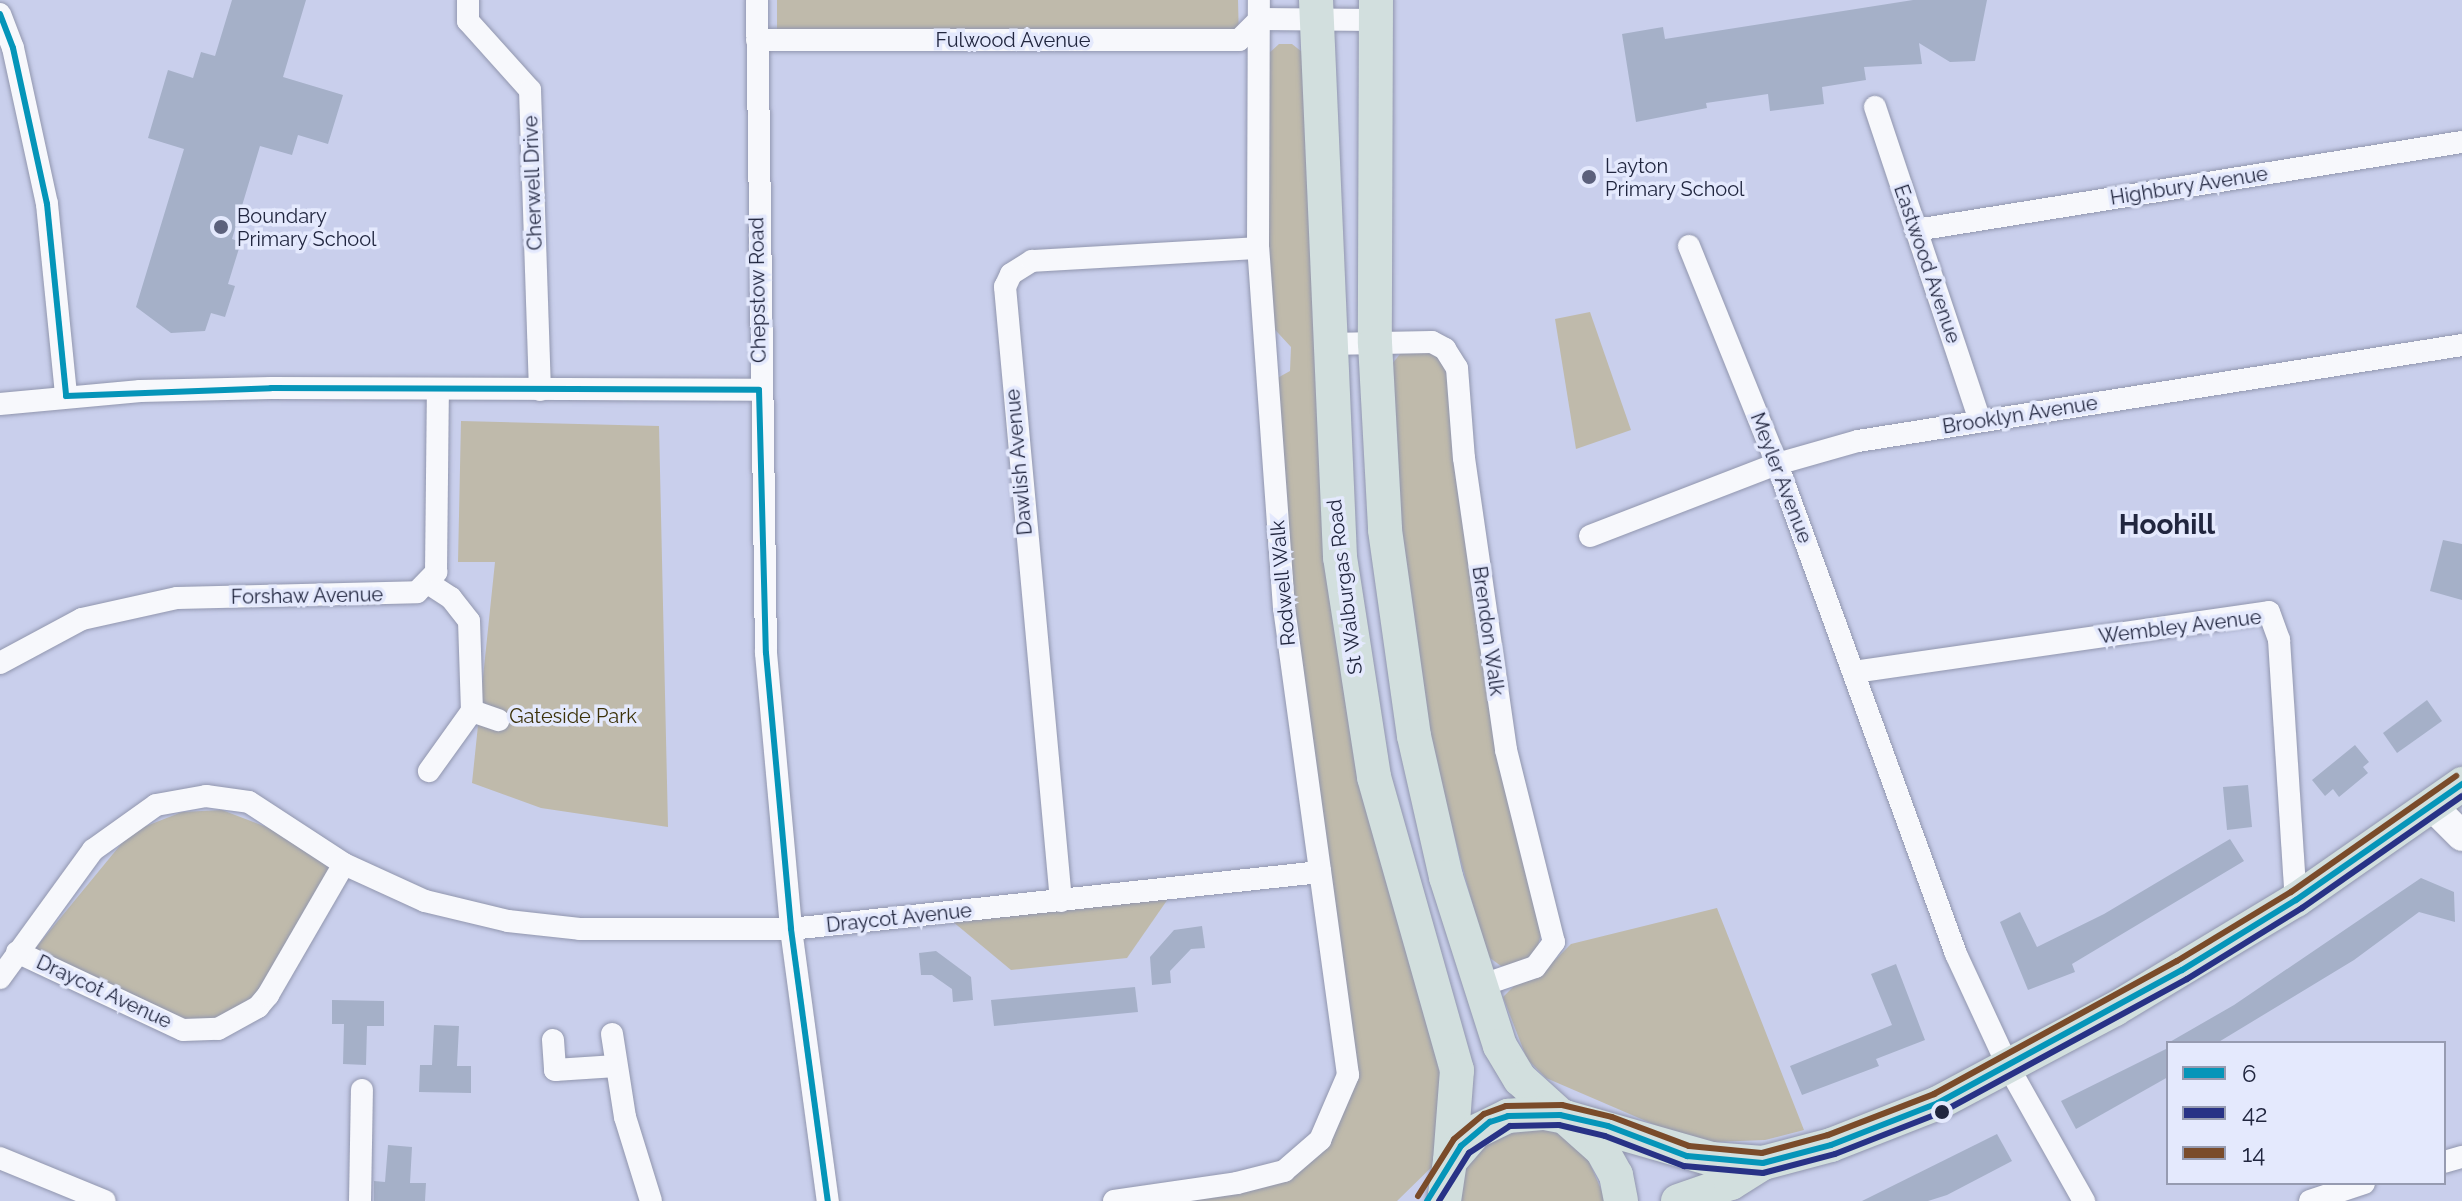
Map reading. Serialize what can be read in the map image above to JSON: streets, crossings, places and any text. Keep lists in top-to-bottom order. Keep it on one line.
{"streets":{"main road":["St Walburgas Road"],"street":["Fulwood Avenue","Cherwell Drive","Highbury Avenue","Eastwood Avenue","Chepstow Road","Brooklyn Avenue","Dawlish Avenue","Meyler Avenue","Rodwell Walk","Forshaw Avenue","Wembley Avenue","Brendon Walk","Draycot Avenue"]},"crossings":[["Fulwood Avenue","Chepstow Road"],["Fulwood Avenue","Rodwell Walk"],["Highbury Avenue","Eastwood Avenue"],["Eastwood Avenue","Brooklyn Avenue"],["Chepstow Road","Draycot Avenue"],["Brooklyn Avenue","Meyler Avenue"],["Dawlish Avenue","Rodwell Walk"],["Dawlish Avenue","Draycot Avenue"],["Meyler Avenue","Wembley Avenue"],["Rodwell Walk","Draycot Avenue"],["St Walburgas Road","Brendon Walk"]],"districts":["Hoohill"],"parks":["Gateside Park"],"places":["Layton Primary School","Boundary Primary School"],"lines":["transit line 6","transit line 14","transit line 42"],"legend":["6","42","14"]}
